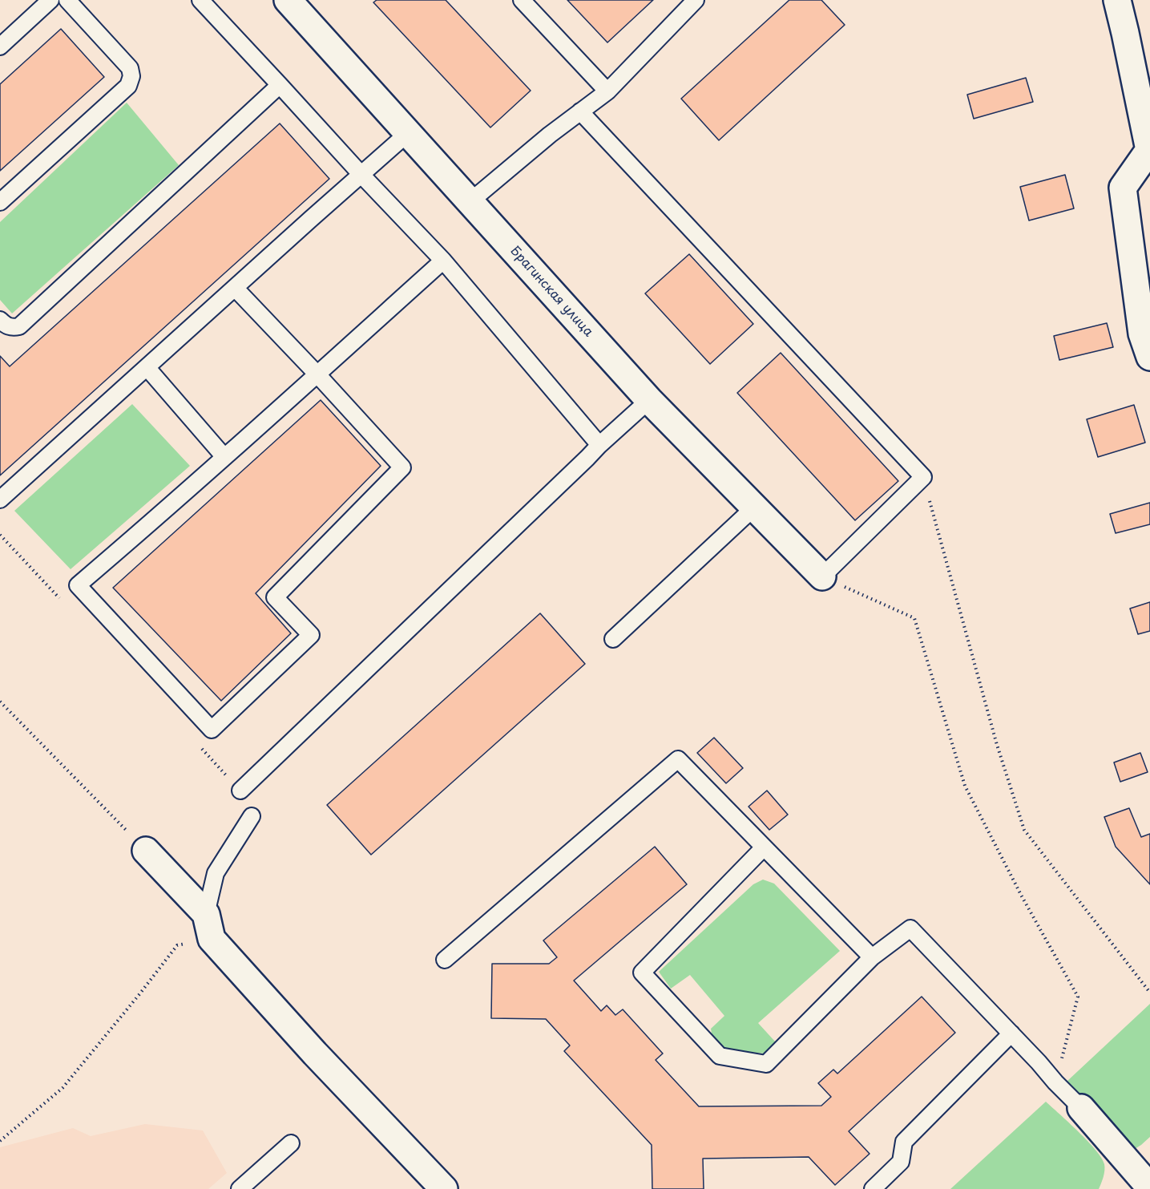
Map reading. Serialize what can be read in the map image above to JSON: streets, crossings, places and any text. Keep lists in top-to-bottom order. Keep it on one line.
{"streets":{"street":["Брагинская улица"]}}
